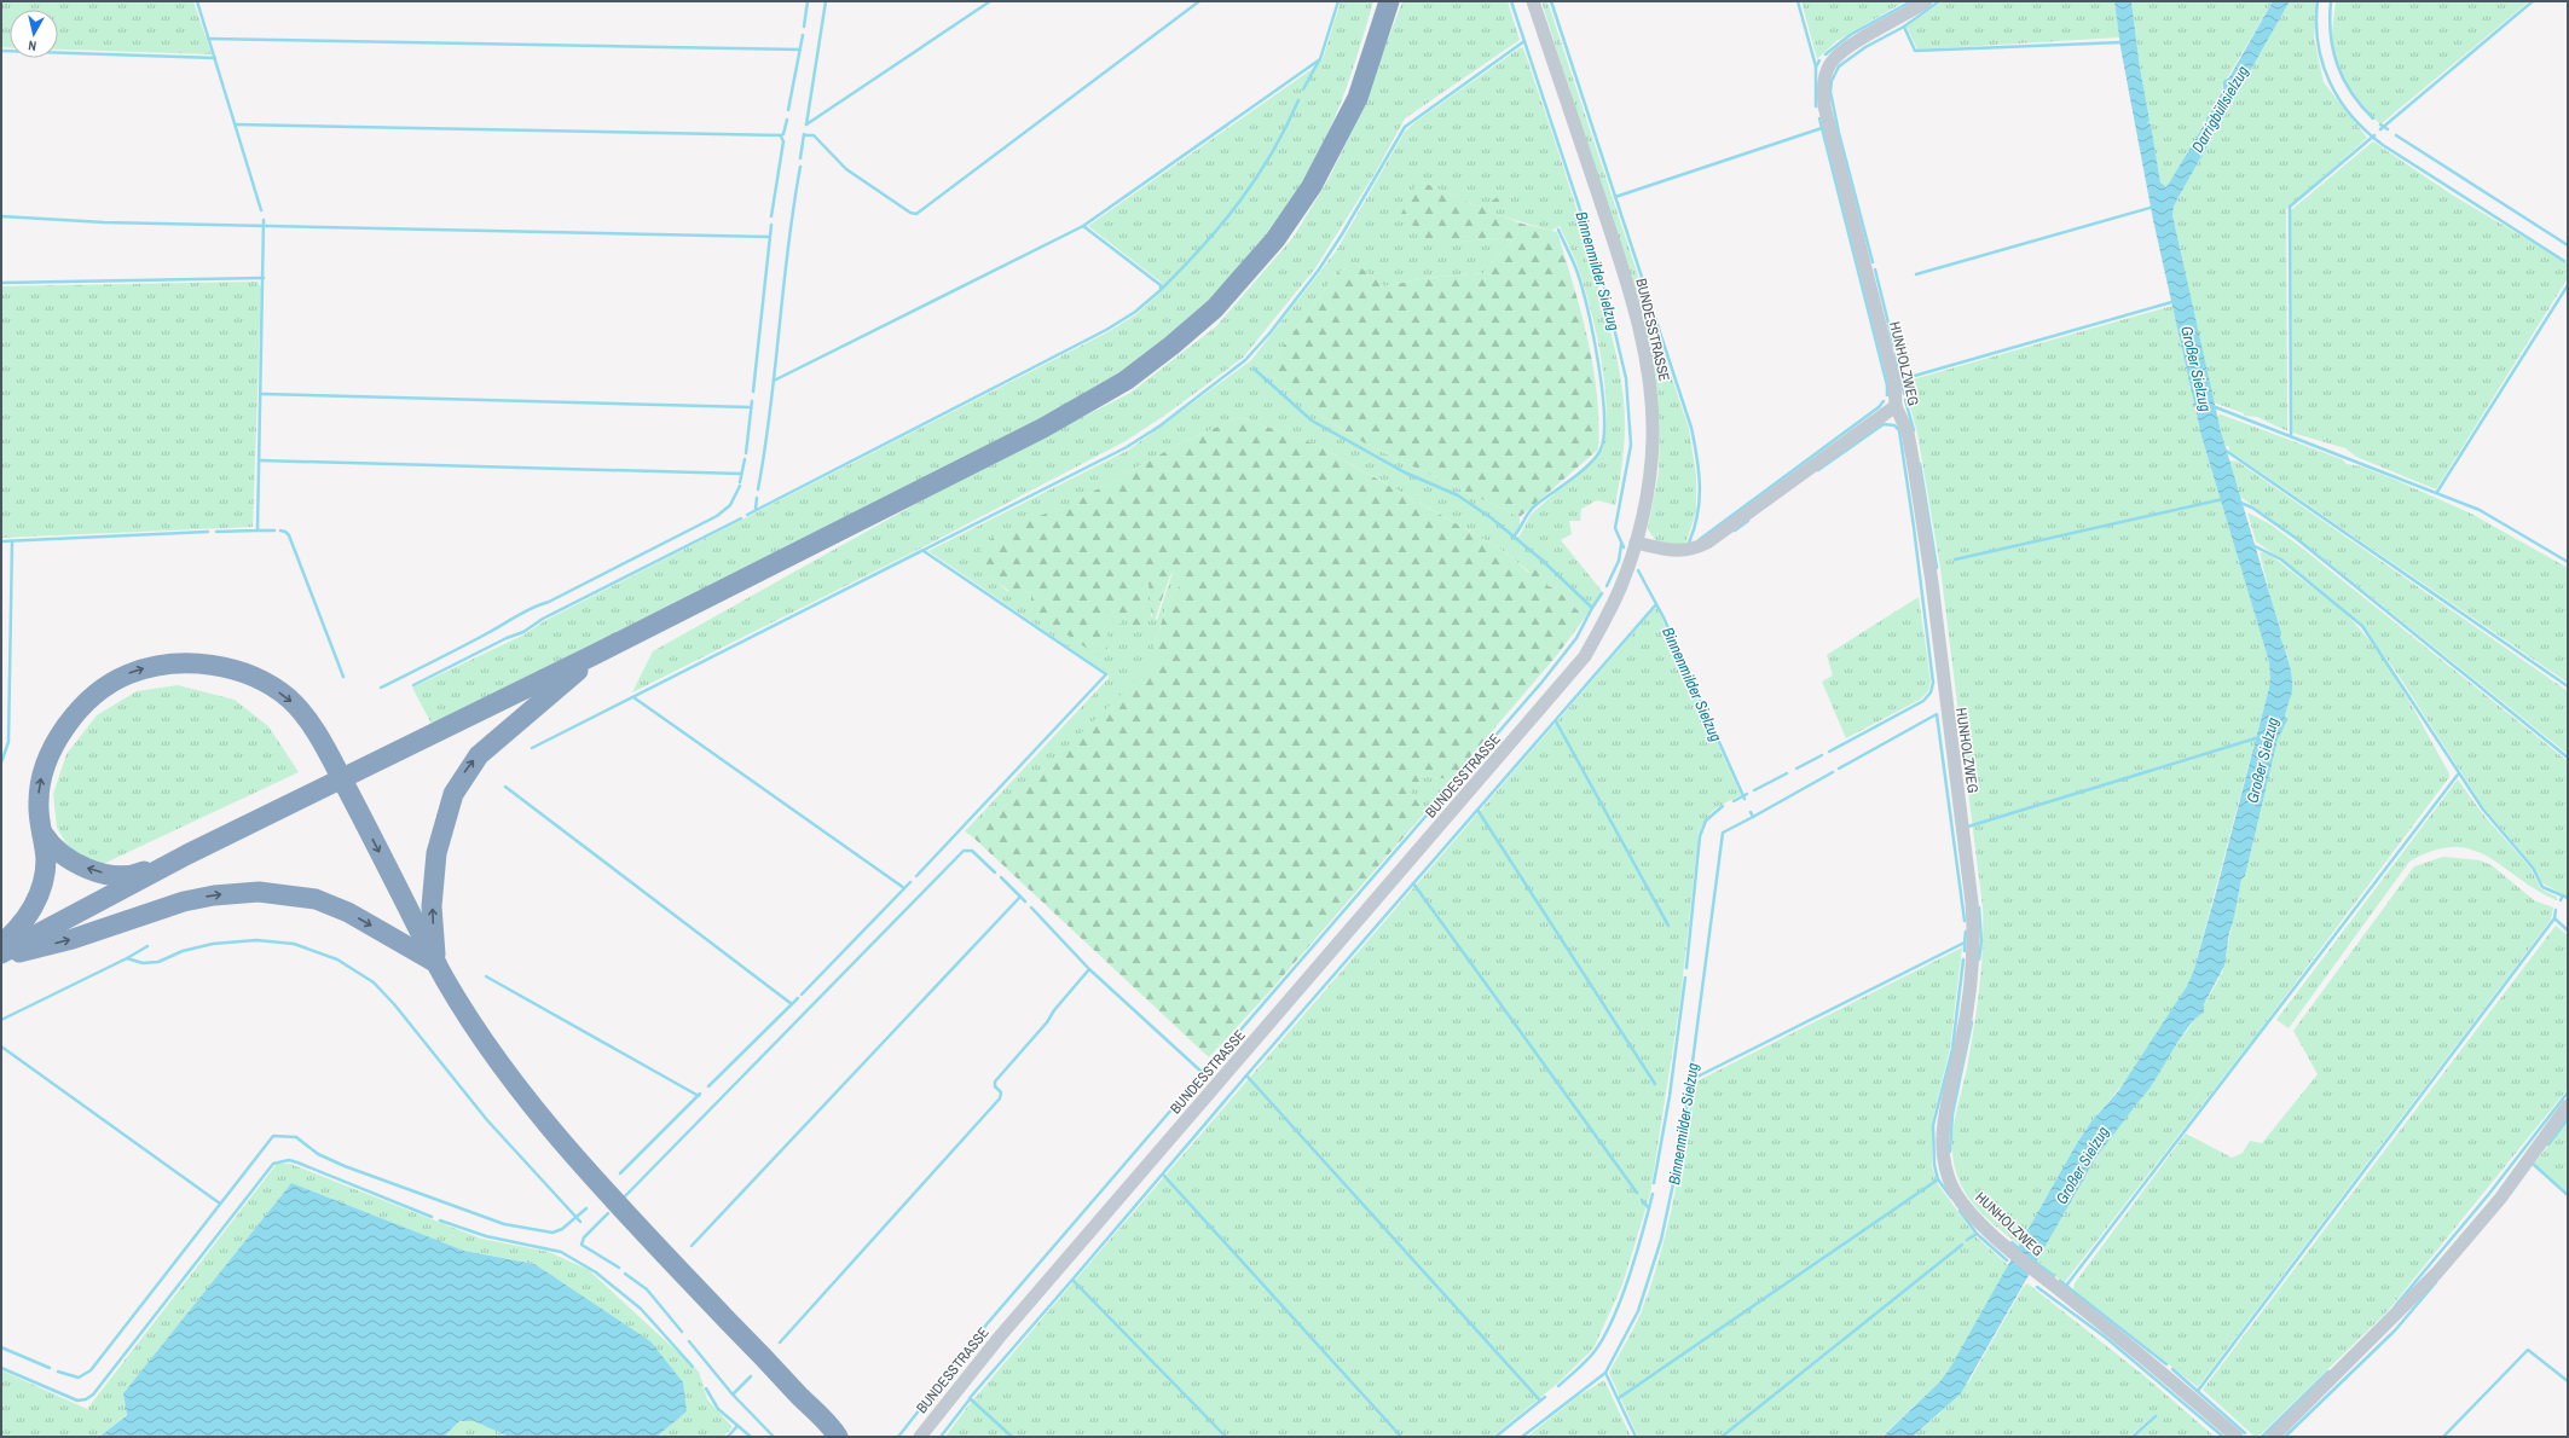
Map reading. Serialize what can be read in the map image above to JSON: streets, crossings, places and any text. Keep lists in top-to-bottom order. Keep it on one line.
{"streets":{"street":["BUNDESSTRASSE","HUNHOLZWEG"]},"water":["Darrigbüllsielzug","Binnenmilder Sielzug","Großer Sielzug"],"north":"bottom"}
